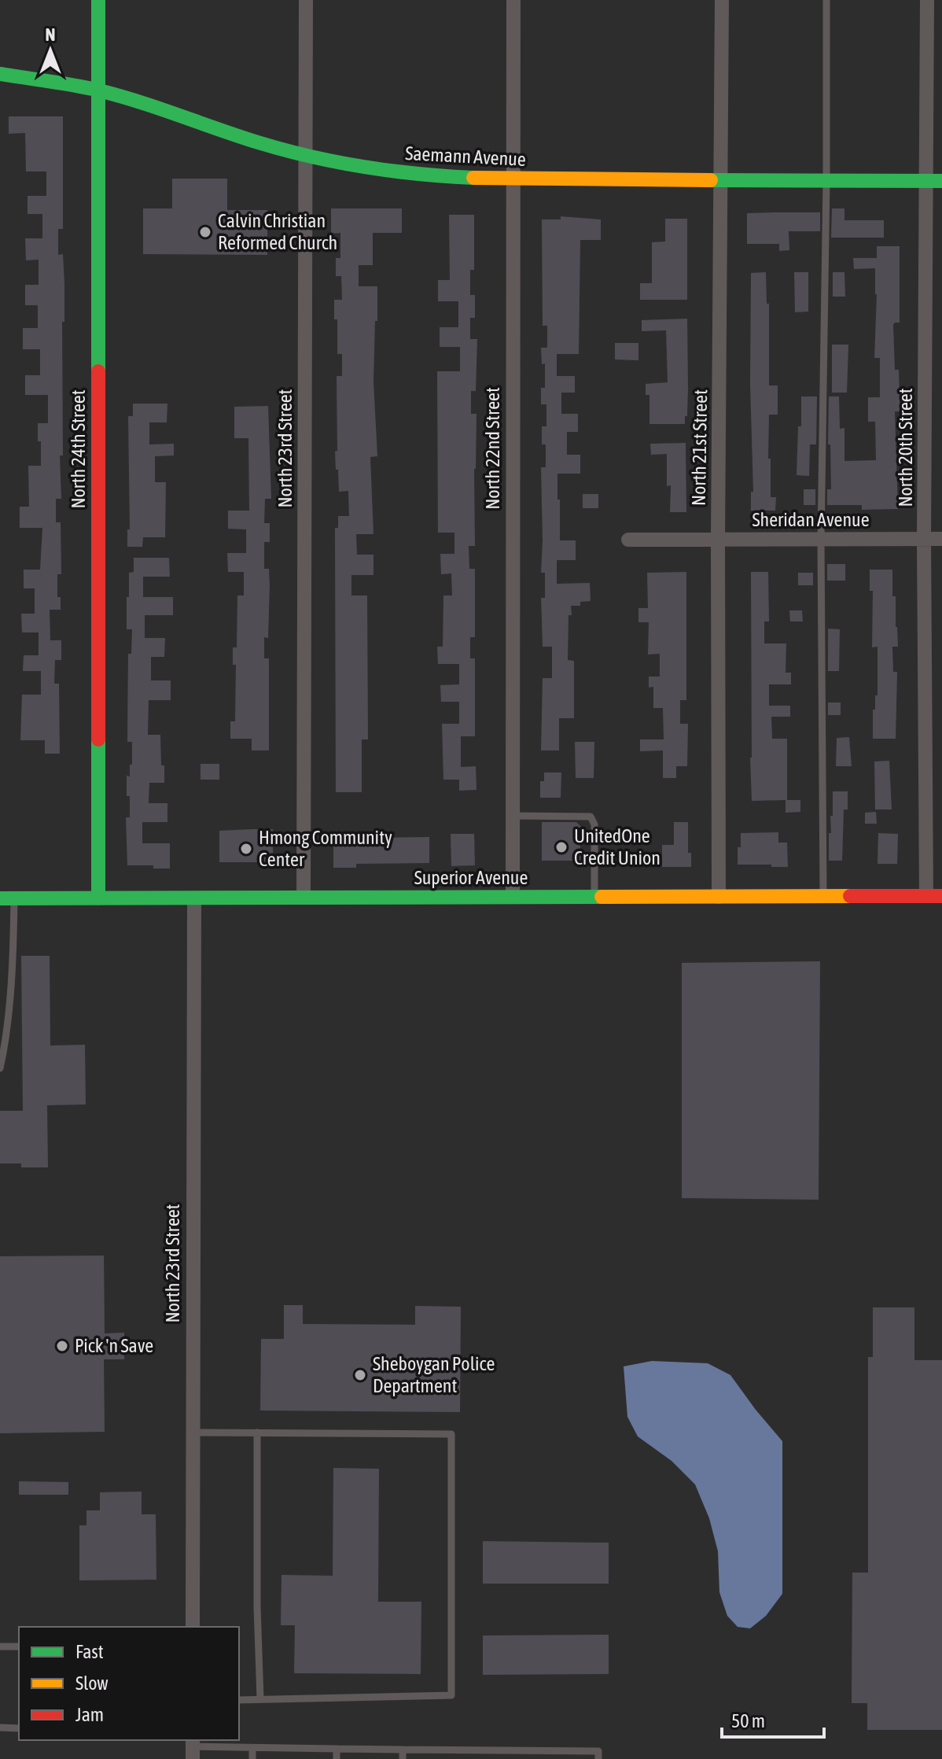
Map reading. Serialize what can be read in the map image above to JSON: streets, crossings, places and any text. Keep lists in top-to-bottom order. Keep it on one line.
{"streets":{"street":["Saemann Avenue","North 21st Street","North 20th Street","North 23rd Street","North 22nd Street","North 24th Street","Sheridan Avenue","Superior Avenue"]},"crossings":[["Saemann Avenue","North 21st Street"],["Saemann Avenue","North 20th Street"],["Saemann Avenue","North 23rd Street"],["Saemann Avenue","North 22nd Street"],["Saemann Avenue","North 24th Street"],["North 21st Street","Sheridan Avenue"],["North 21st Street","Superior Avenue"],["North 20th Street","Sheridan Avenue"],["North 20th Street","Superior Avenue"],["North 23rd Street","Superior Avenue"],["North 22nd Street","Superior Avenue"],["North 24th Street","Superior Avenue"]],"places":["Calvin Christian Reformed Church","UnitedOne Credit Union","Hmong Community Center","Pick 'n Save","Sheboygan Police Department"],"legend":["Fast","Slow","Jam"],"scale_bar":"50 m","north":"top"}
